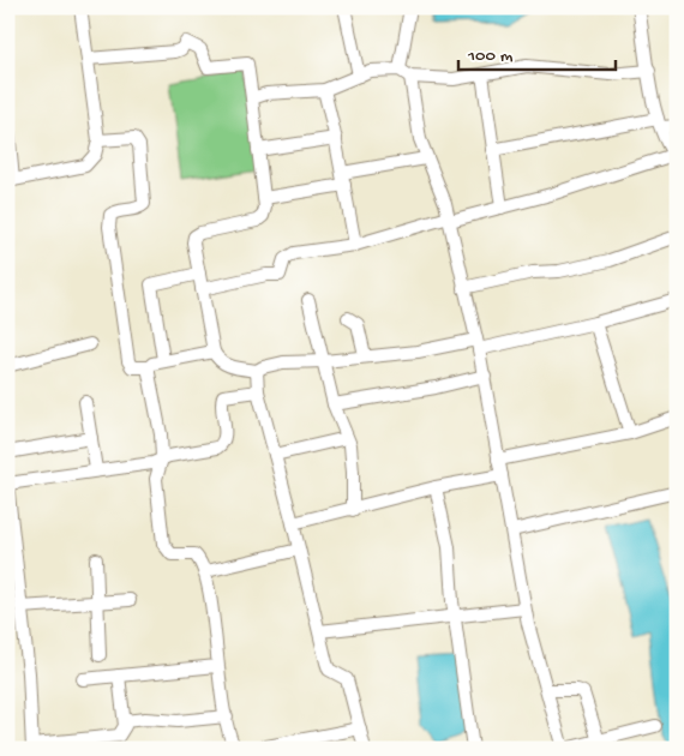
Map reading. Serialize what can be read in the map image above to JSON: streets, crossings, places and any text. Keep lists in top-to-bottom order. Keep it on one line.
{"scale_bar":"100 m"}
